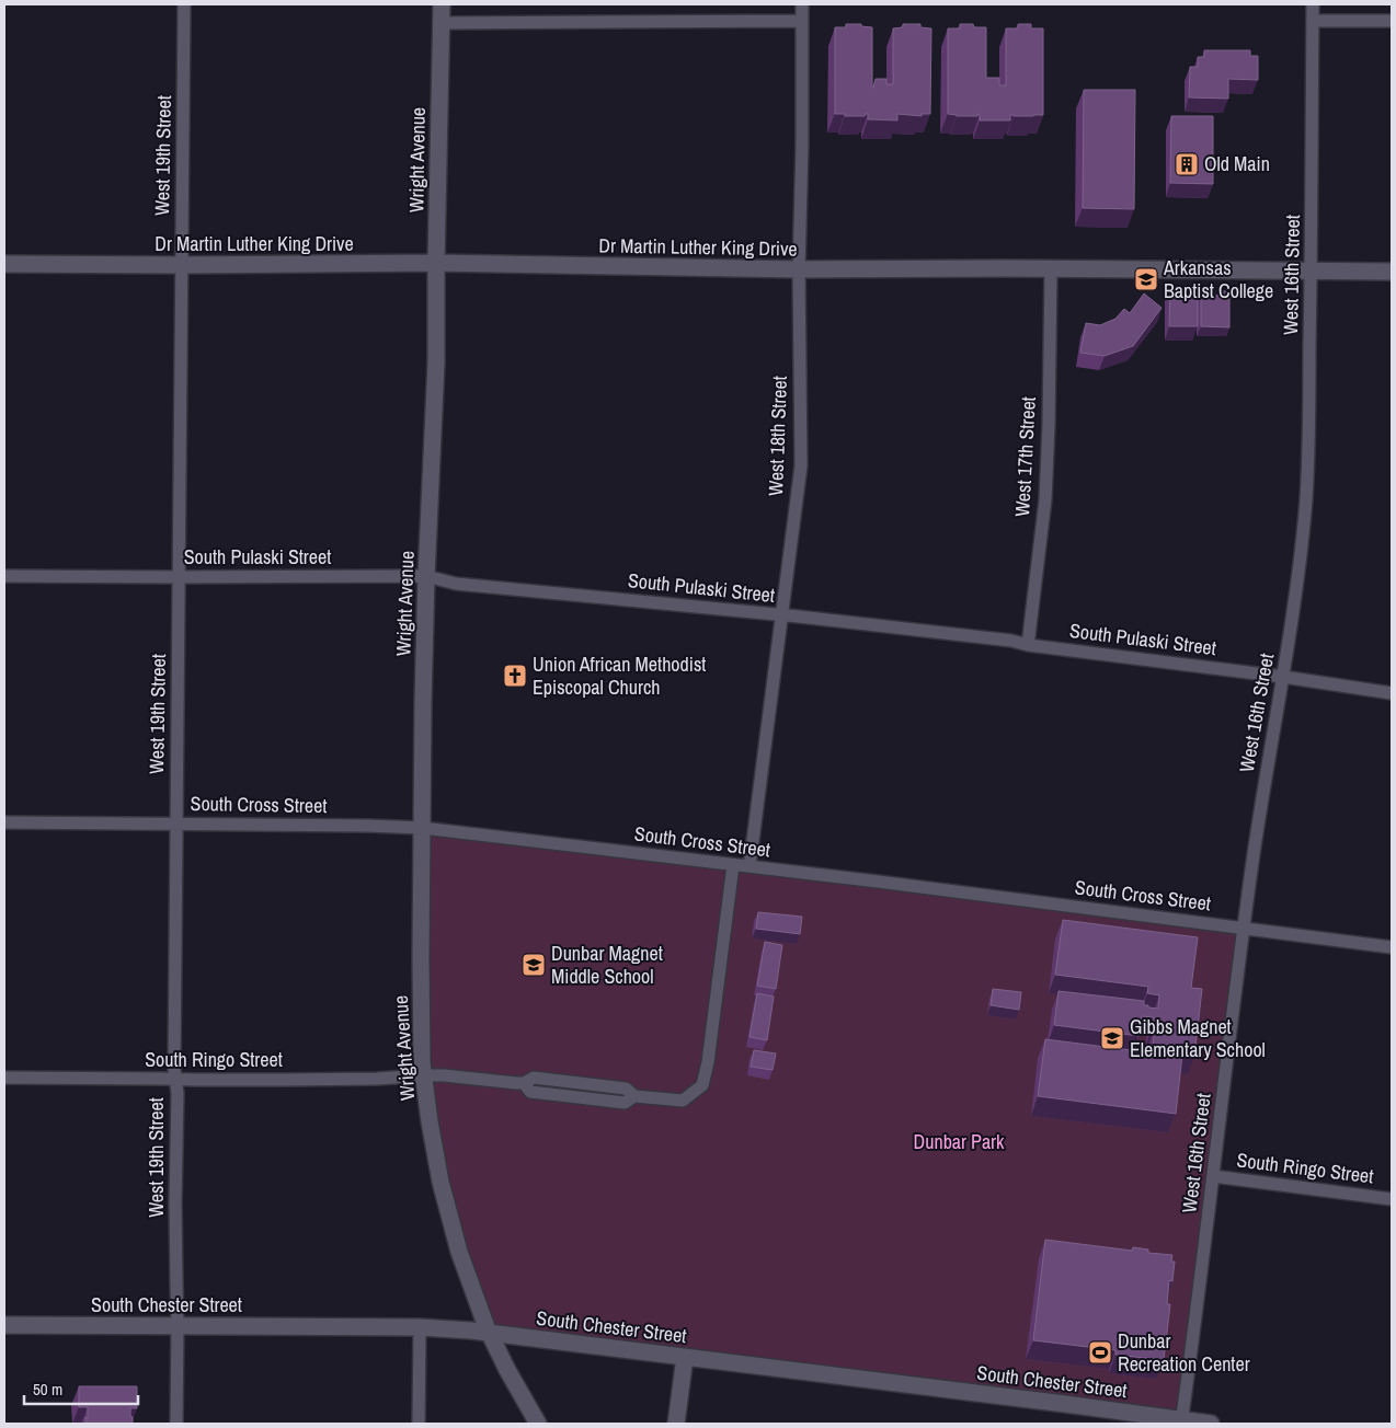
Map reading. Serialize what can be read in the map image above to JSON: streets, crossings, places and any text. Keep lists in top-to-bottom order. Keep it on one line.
{"streets":{"main road":["Wright Avenue","Dr Martin Luther King Drive","South Chester Street"],"street":["West 19th Street","West 16th Street","West 18th Street","West 17th Street","South Pulaski Street","South Cross Street","South Ringo Street"]},"crossings":[["West 19th Street","Dr Martin Luther King Drive"],["West 19th Street","South Pulaski Street"],["West 19th Street","South Cross Street"],["West 19th Street","South Ringo Street"],["West 19th Street","South Chester Street"],["Wright Avenue","Dr Martin Luther King Drive"],["Wright Avenue","South Pulaski Street"],["Wright Avenue","South Cross Street"],["Wright Avenue","South Ringo Street"],["Wright Avenue","South Chester Street"],["Dr Martin Luther King Drive","West 16th Street"],["Dr Martin Luther King Drive","West 18th Street"],["Dr Martin Luther King Drive","West 17th Street"],["West 16th Street","South Pulaski Street"],["West 16th Street","South Cross Street"],["West 16th Street","South Ringo Street"],["West 16th Street","South Chester Street"],["West 18th Street","South Pulaski Street"],["West 18th Street","South Cross Street"],["West 17th Street","South Pulaski Street"],["South Cross Street","South Ringo Street"]],"parks":["Dunbar Park"],"places":{"building":["Old Main"],"school or university":["Arkansas Baptist College","Dunbar Magnet Middle School","Gibbs Magnet Elementary School"],"church":["Union African Methodist Episcopal Church"],"sports":["Dunbar Recreation Center"]},"scale_bar":"50 m"}
